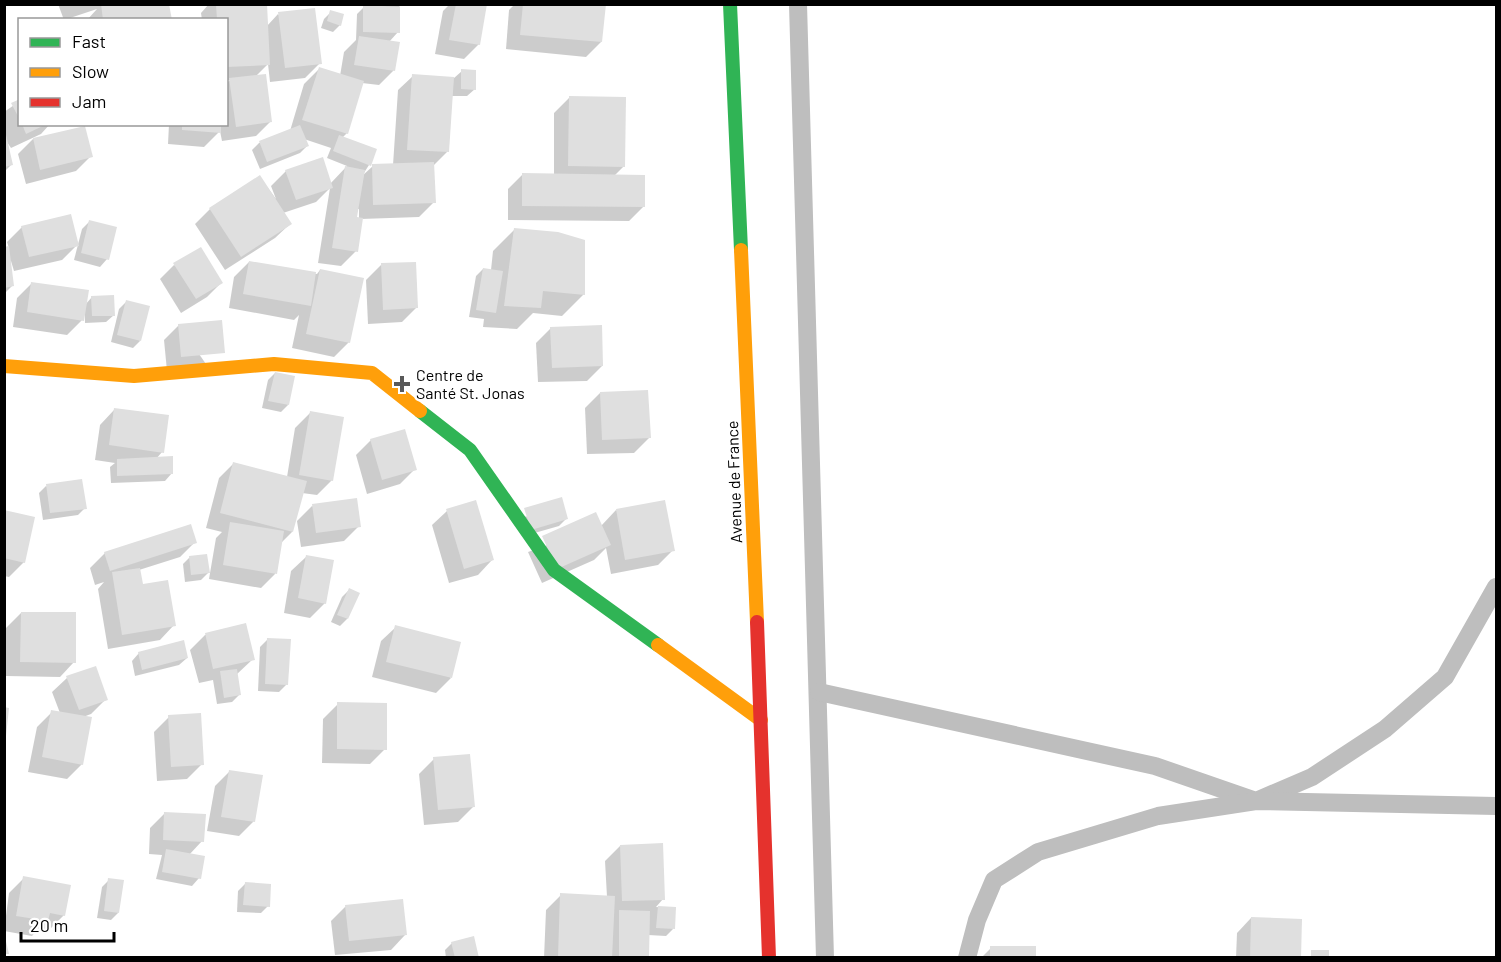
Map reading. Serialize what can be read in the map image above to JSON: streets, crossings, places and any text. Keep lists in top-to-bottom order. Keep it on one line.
{"streets":{"main road":["Avenue de France"]},"places":{"health":["Centre de Santé St. Jonas"]},"legend":["Fast","Slow","Jam"],"scale_bar":"20 m"}
